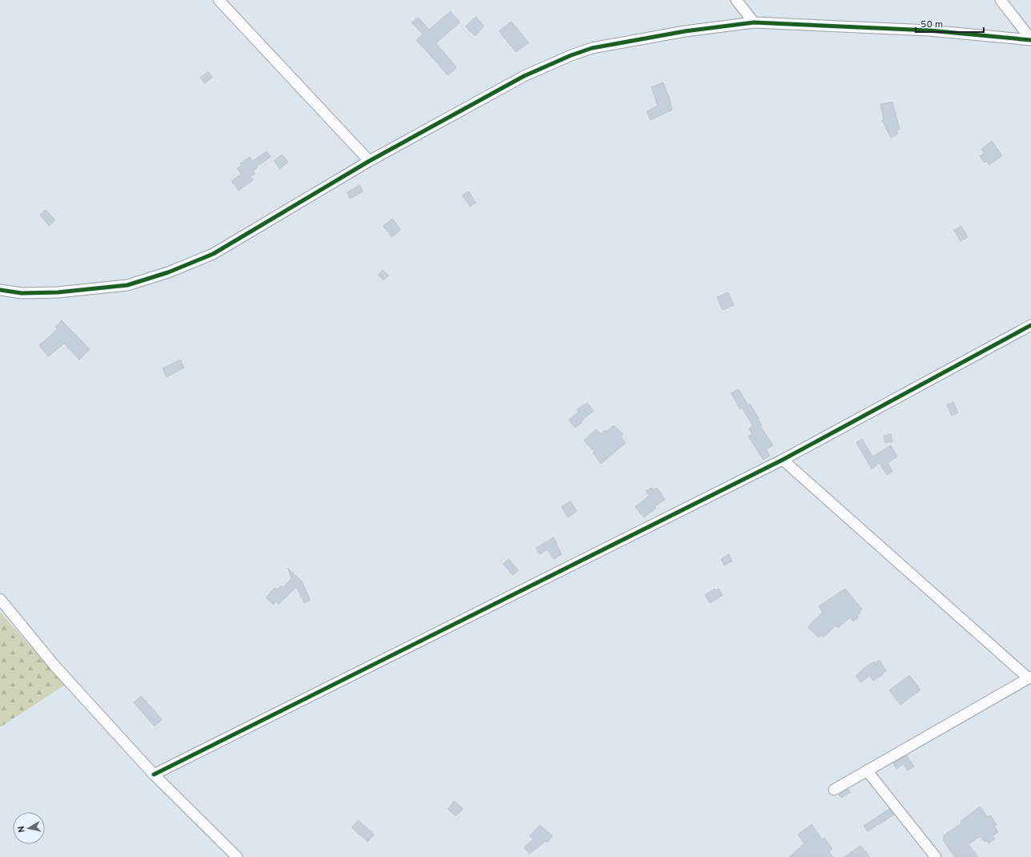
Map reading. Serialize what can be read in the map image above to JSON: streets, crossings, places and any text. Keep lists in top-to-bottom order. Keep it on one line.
{"scale_bar":"50 m","north":"left"}
